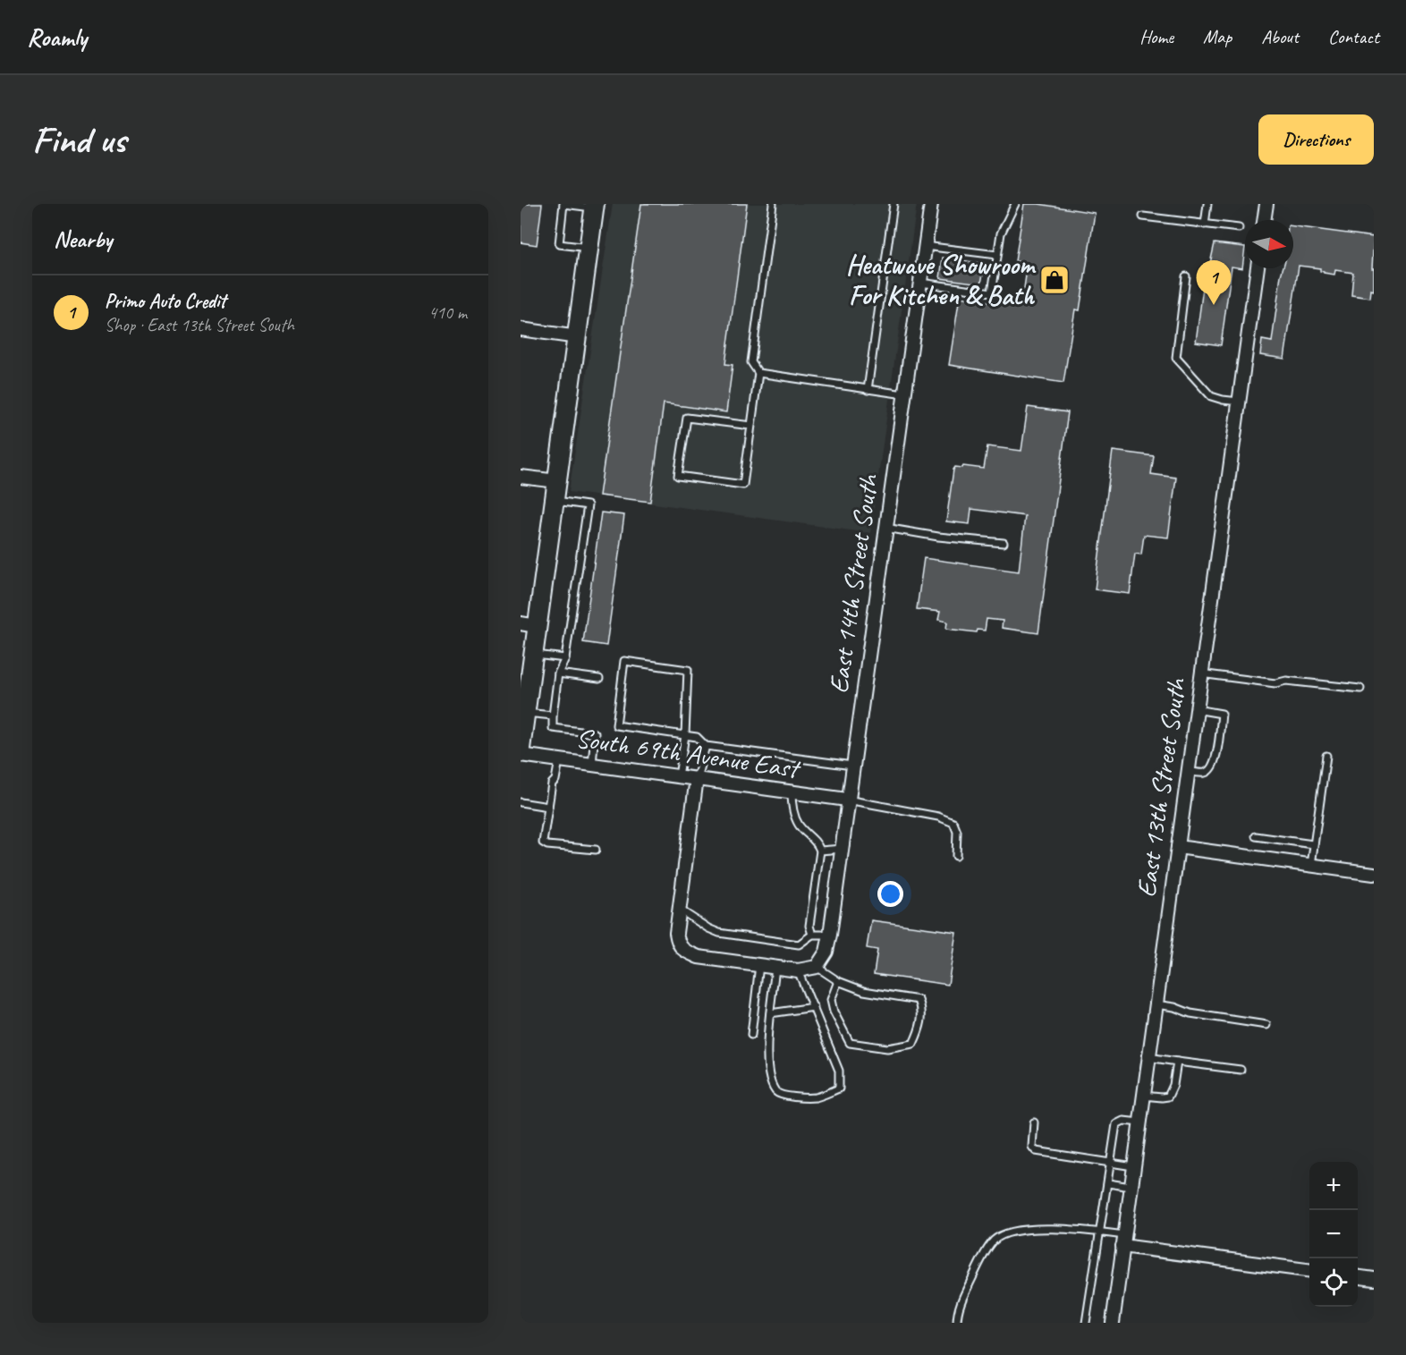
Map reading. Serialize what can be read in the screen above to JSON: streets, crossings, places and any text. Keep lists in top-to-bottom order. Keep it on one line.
{"streets":{"street":["East 14th Street South","South 69th Avenue East","East 13th Street South"]},"crossings":[["East 14th Street South","South 69th Avenue East"]],"places":{"shop":["Heatwave Showroom For Kitchen & Bath"]},"north":"right","page":{"header":"Roamly","nav":["Home","Map","About","Contact"],"buttons":"Directions","title":"Find us","heading":"Nearby","pins":"1","list":[{"mark":"1","name":"Primo Auto Credit","note":"Shop · East 13th Street South","value":"410 m"}],"map_buttons":["+","−"]}}
